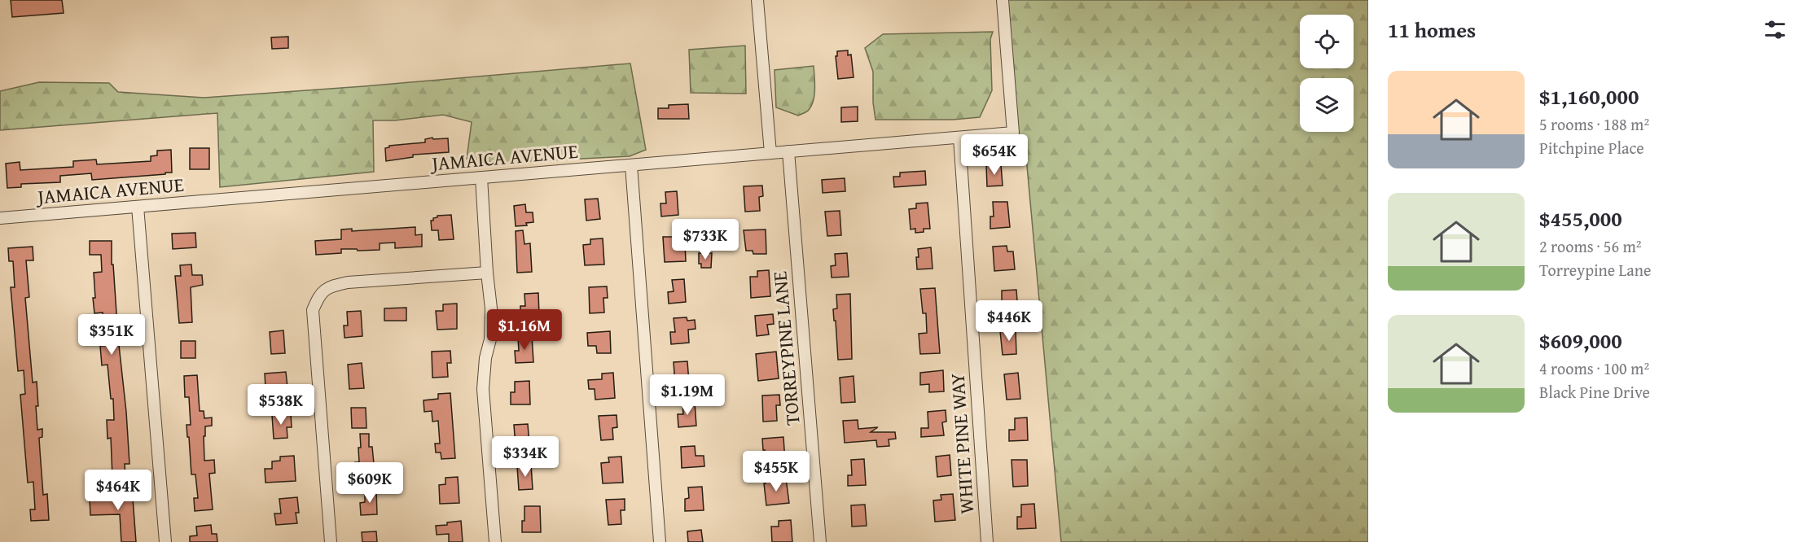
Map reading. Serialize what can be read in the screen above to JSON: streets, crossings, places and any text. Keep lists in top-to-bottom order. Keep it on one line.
{"streets":{"street":["JAMAICA AVENUE","TORREYPINE LANE","WHITE PINE WAY"]},"crossings":[["JAMAICA AVENUE","TORREYPINE LANE"],["JAMAICA AVENUE","WHITE PINE WAY"]],"page":{"heading":"11 homes","list":[{"name":"$1,160,000","note":"5 rooms · 188 m² · Pitchpine Place"},{"name":"$455,000","note":"2 rooms · 56 m² · Torreypine Lane"},{"name":"$609,000","note":"4 rooms · 100 m² · Black Pine Drive"}],"price":["$654K","$733K","$446K","$1.16M","$351K","$1.19M","$538K","$334K","$455K","$609K","$464K"]}}
